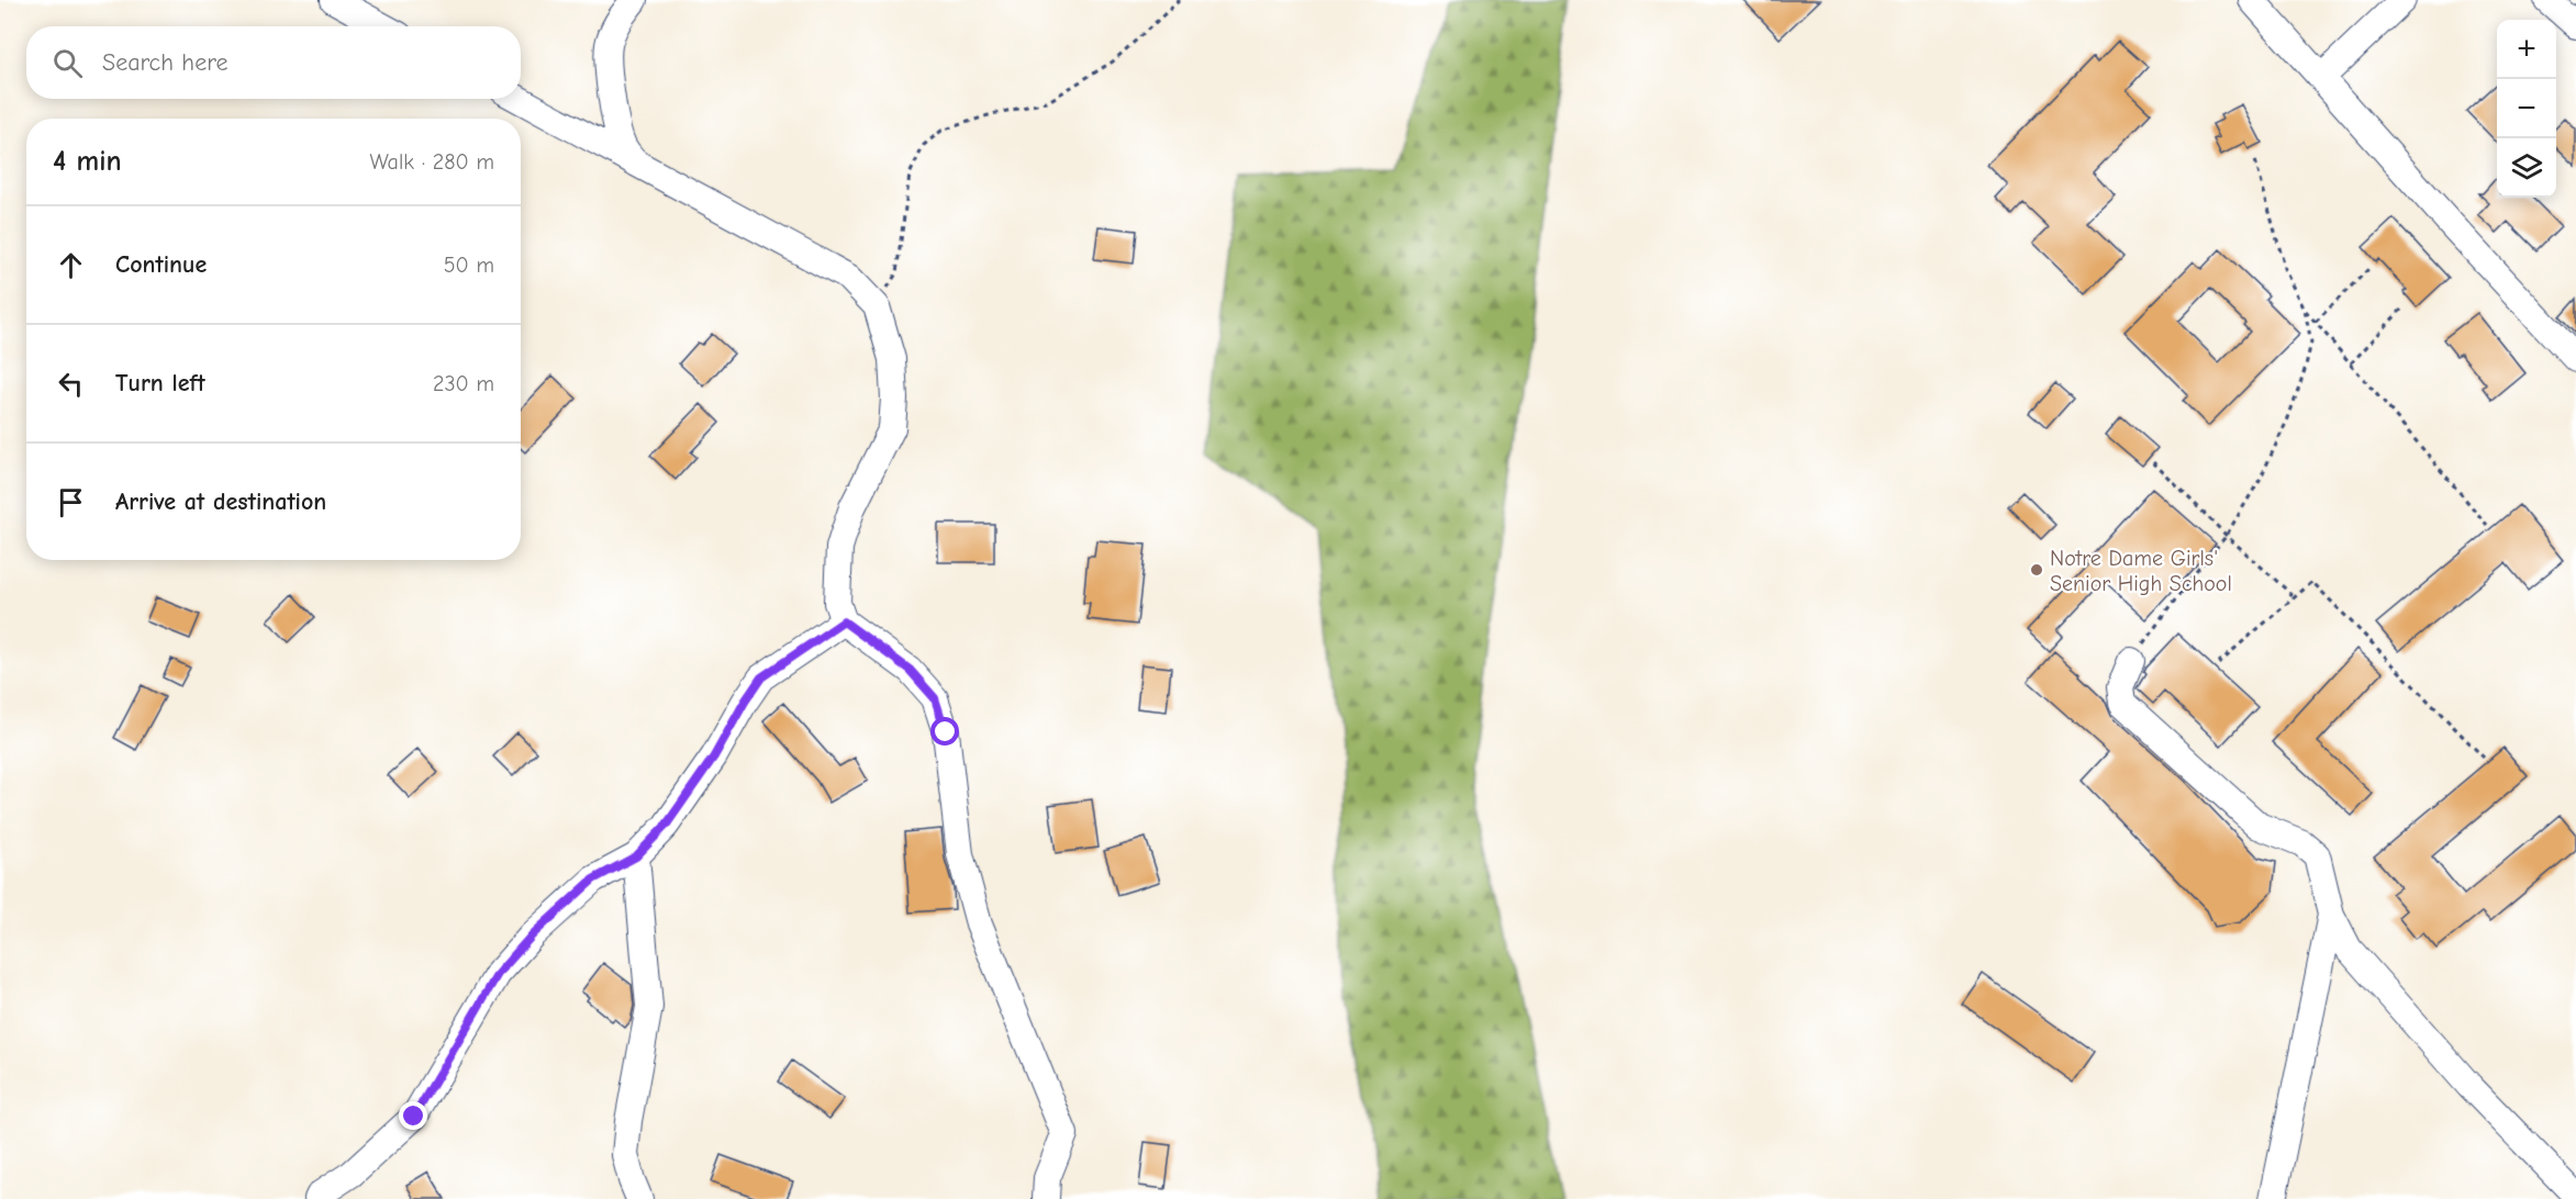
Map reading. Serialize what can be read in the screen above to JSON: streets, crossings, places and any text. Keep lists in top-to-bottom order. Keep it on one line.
{"places":["Notre Dame Girls' Senior High School"],"page":{"map_buttons":["+","−"],"search":"Search here","heading":["4 min","Walk · 280 m"],"list":[["Continue","50 m"],["Turn left","230 m"],"Arrive at destination"]}}
